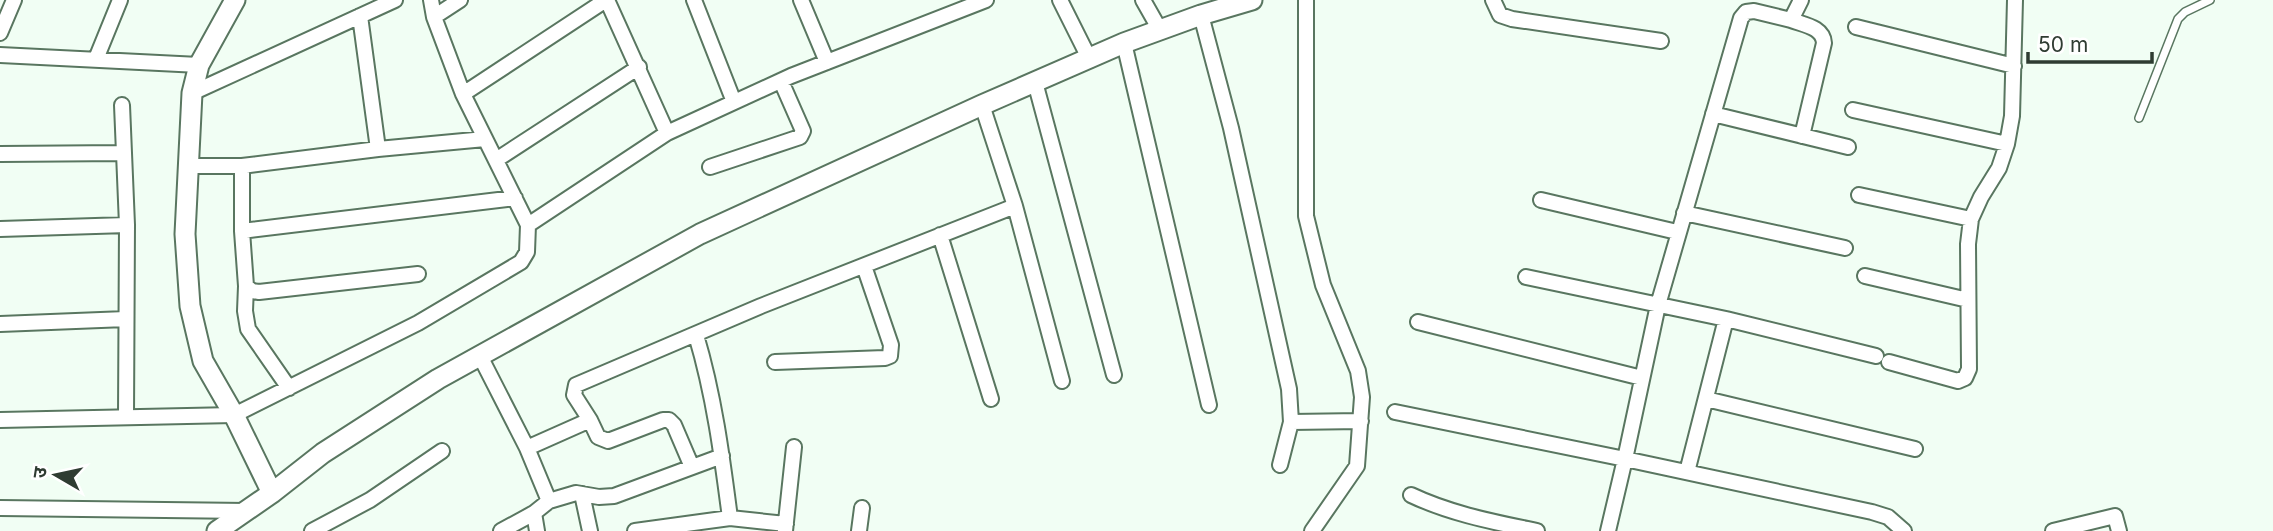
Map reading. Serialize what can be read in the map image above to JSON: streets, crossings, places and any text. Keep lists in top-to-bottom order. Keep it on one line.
{"scale_bar":"50 m","north":"left"}
